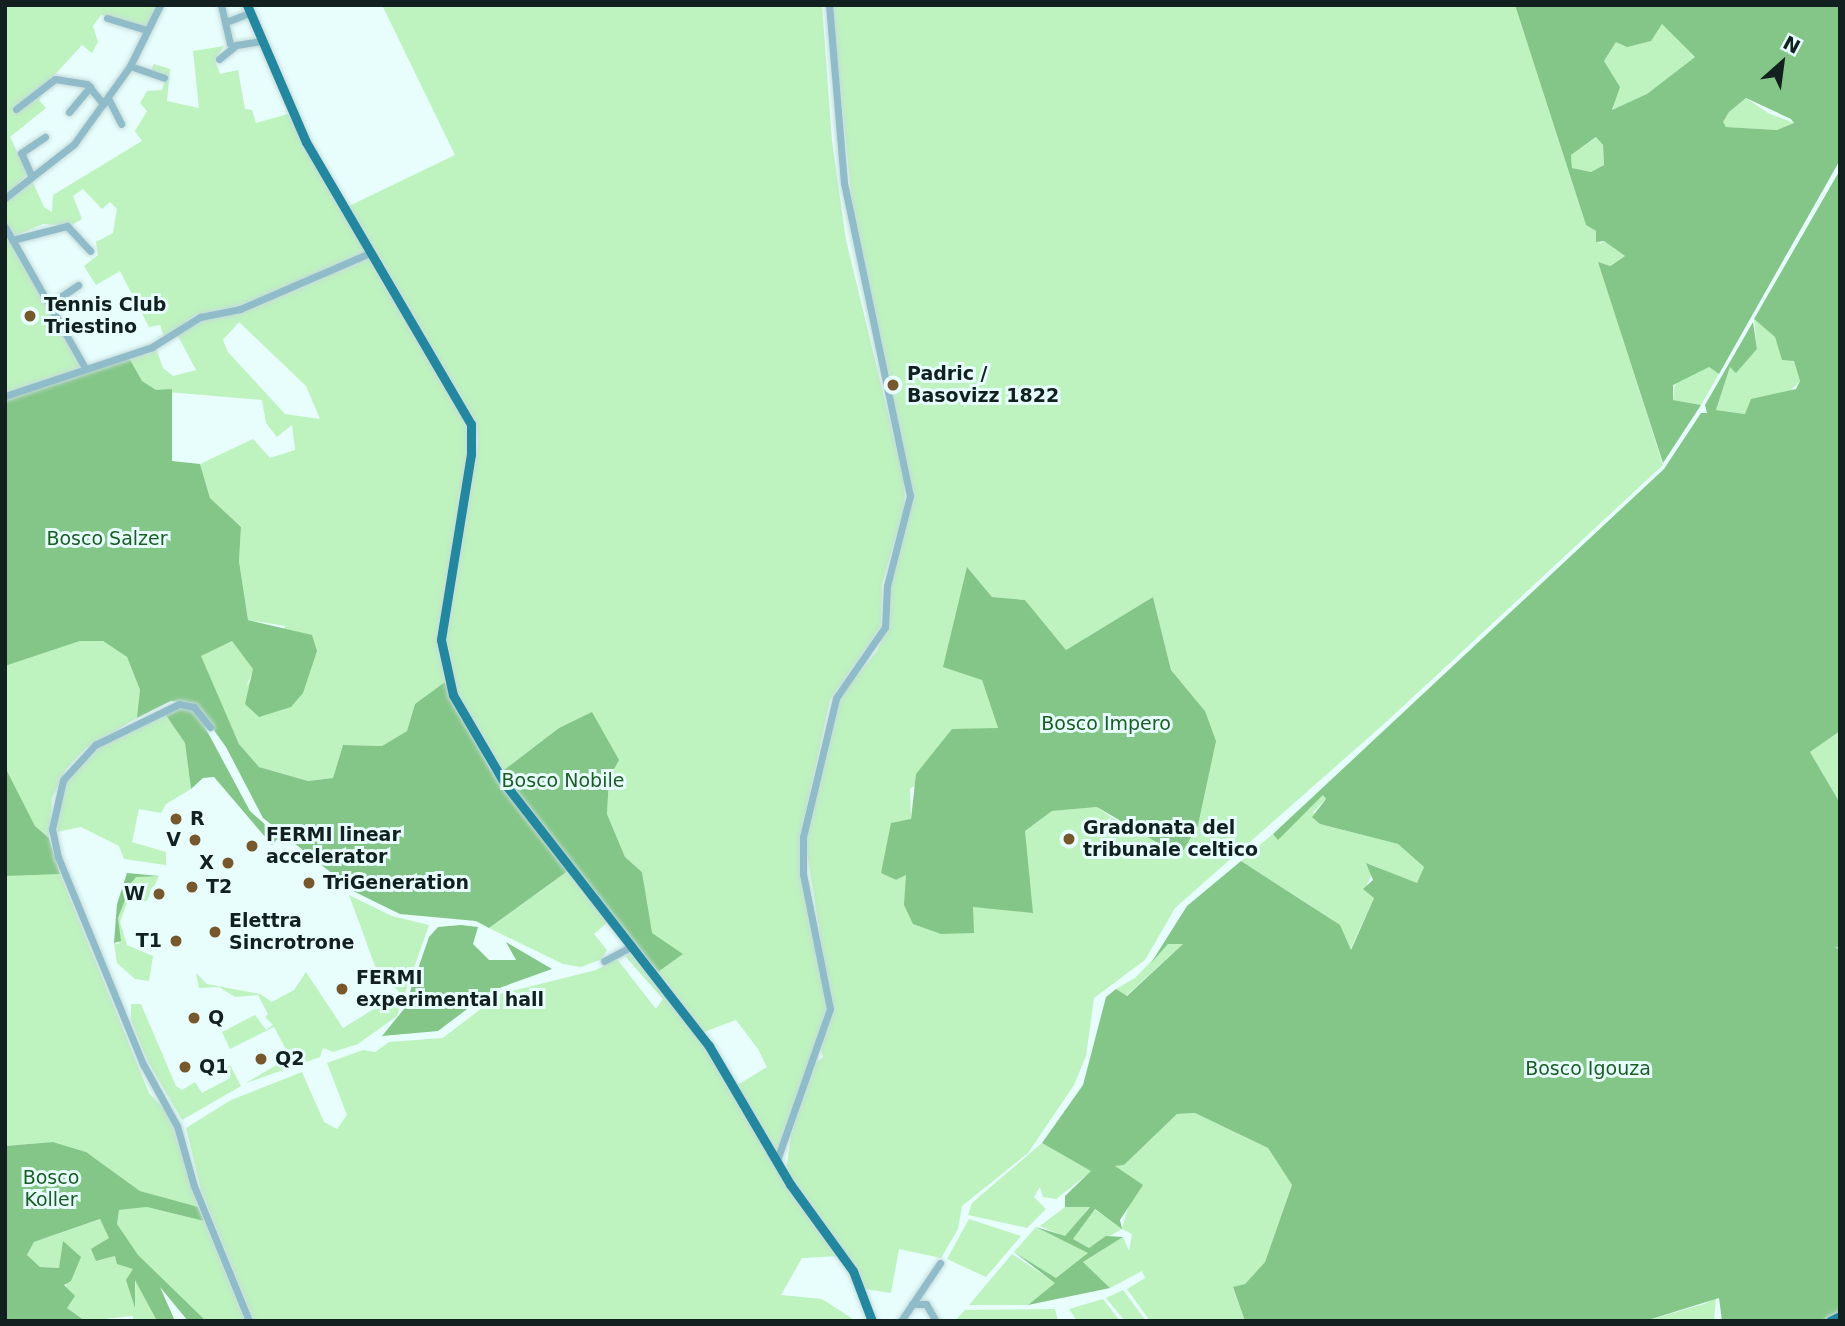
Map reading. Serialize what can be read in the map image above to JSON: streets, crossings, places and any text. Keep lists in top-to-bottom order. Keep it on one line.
{"parks":["Bosco Salzer","Bosco Impero","Bosco Nobile","Bosco Igouza","Bosco Koller"],"places":["Tennis Club Triestino","Padric / Basovizz 1822","R","Gradonata del tribunale celtico","V","FERMI linear accelerator","X","TriGeneration","T2","W","Elettra Sincrotrone","T1","FERMI experimental hall","Q","Q2","Q1"],"north":"top right"}
